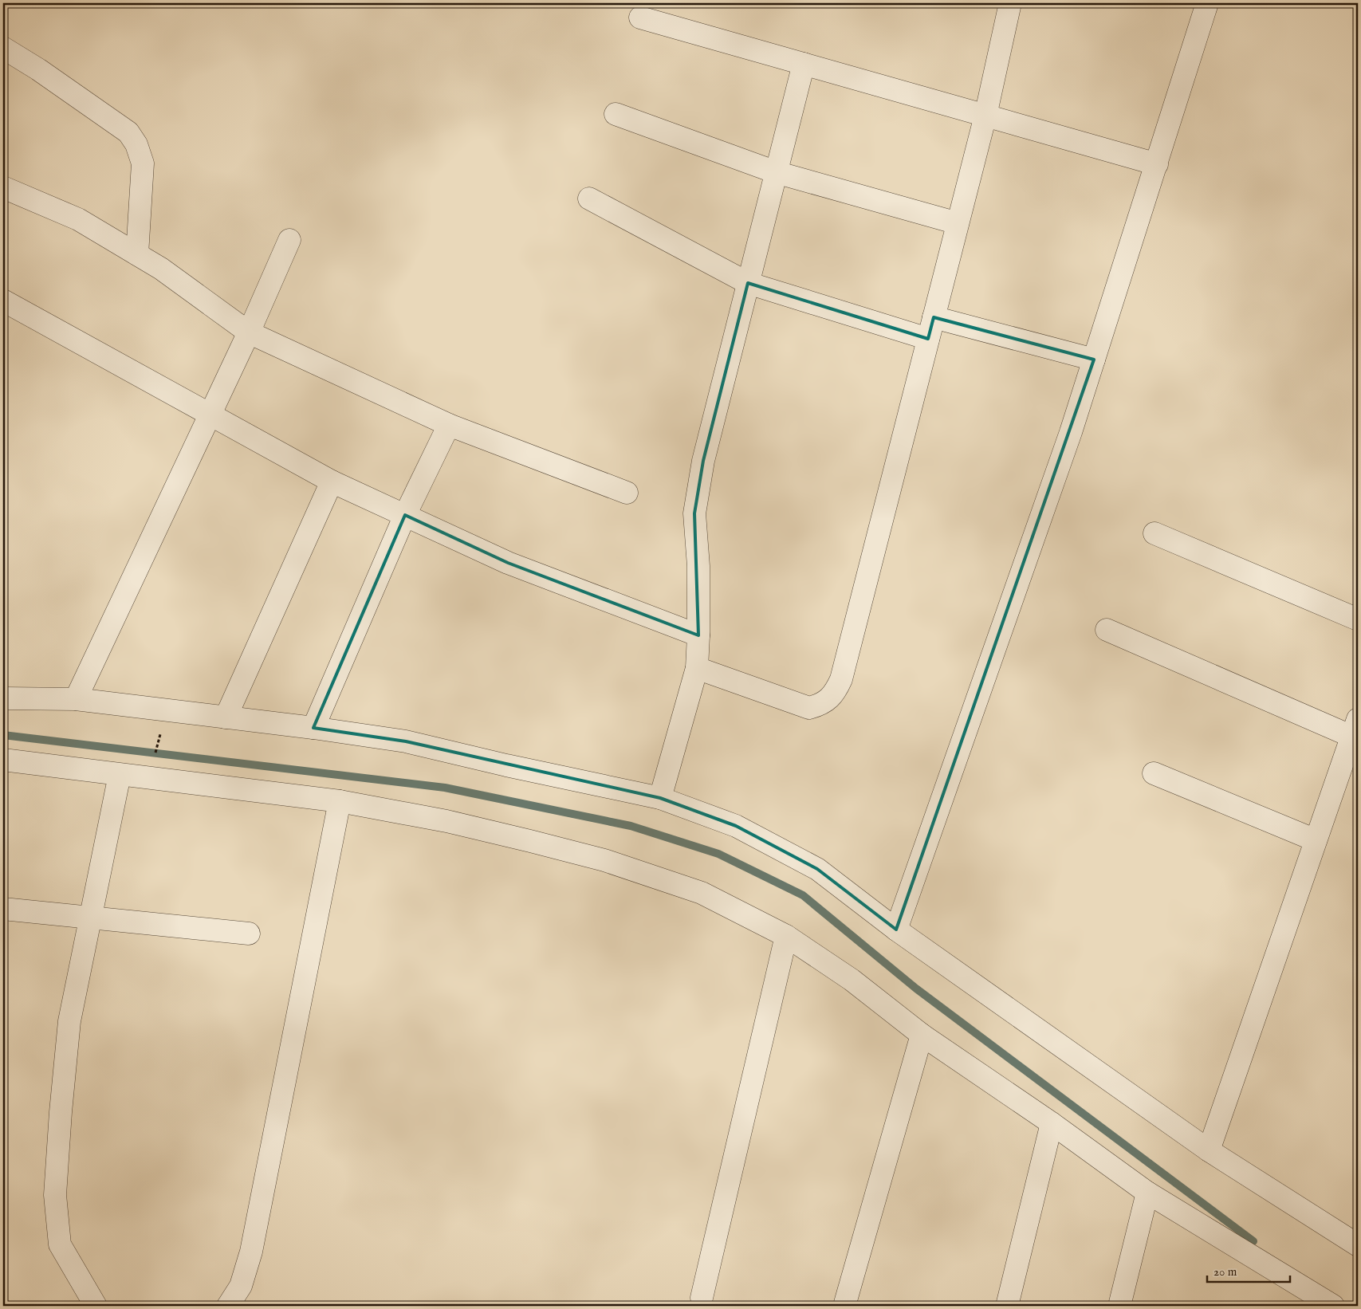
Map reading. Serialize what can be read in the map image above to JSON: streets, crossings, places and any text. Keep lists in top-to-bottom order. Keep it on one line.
{"scale_bar":"20 m"}
